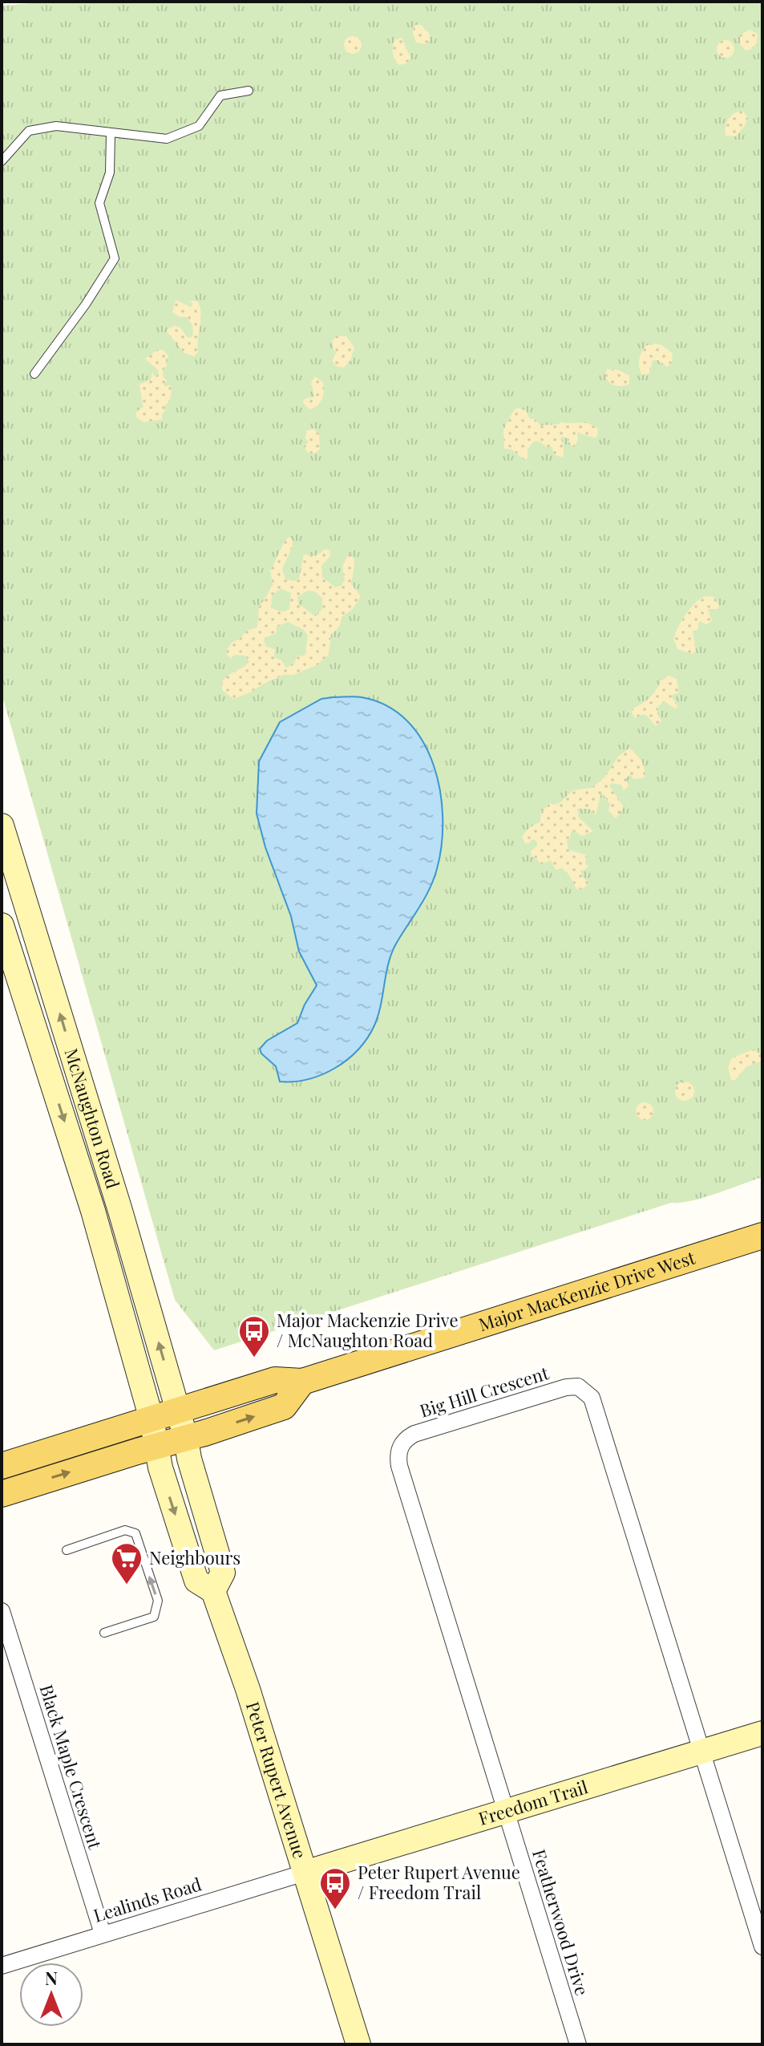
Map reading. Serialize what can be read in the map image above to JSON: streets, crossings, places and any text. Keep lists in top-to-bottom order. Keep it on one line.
{"streets":{"main road":["Major MacKenzie Drive West"],"street":["McNaughton Road","Big Hill Crescent","Black Maple Crescent","Peter Rupert Avenue","Freedom Trail","Lealinds Road","Featherwood Drive"]},"crossings":[["McNaughton Road","Major MacKenzie Drive West"],["McNaughton Road","Peter Rupert Avenue"],["Big Hill Crescent","Freedom Trail"],["Big Hill Crescent","Featherwood Drive"],["Black Maple Crescent","Lealinds Road"],["Peter Rupert Avenue","Freedom Trail"],["Peter Rupert Avenue","Lealinds Road"],["Freedom Trail","Lealinds Road"],["Freedom Trail","Featherwood Drive"]],"places":{"bus stop":["Major Mackenzie Drive / McNaughton Road","Peter Rupert Avenue / Freedom Trail"],"supermarket":["Neighbours"]},"north":"top"}
